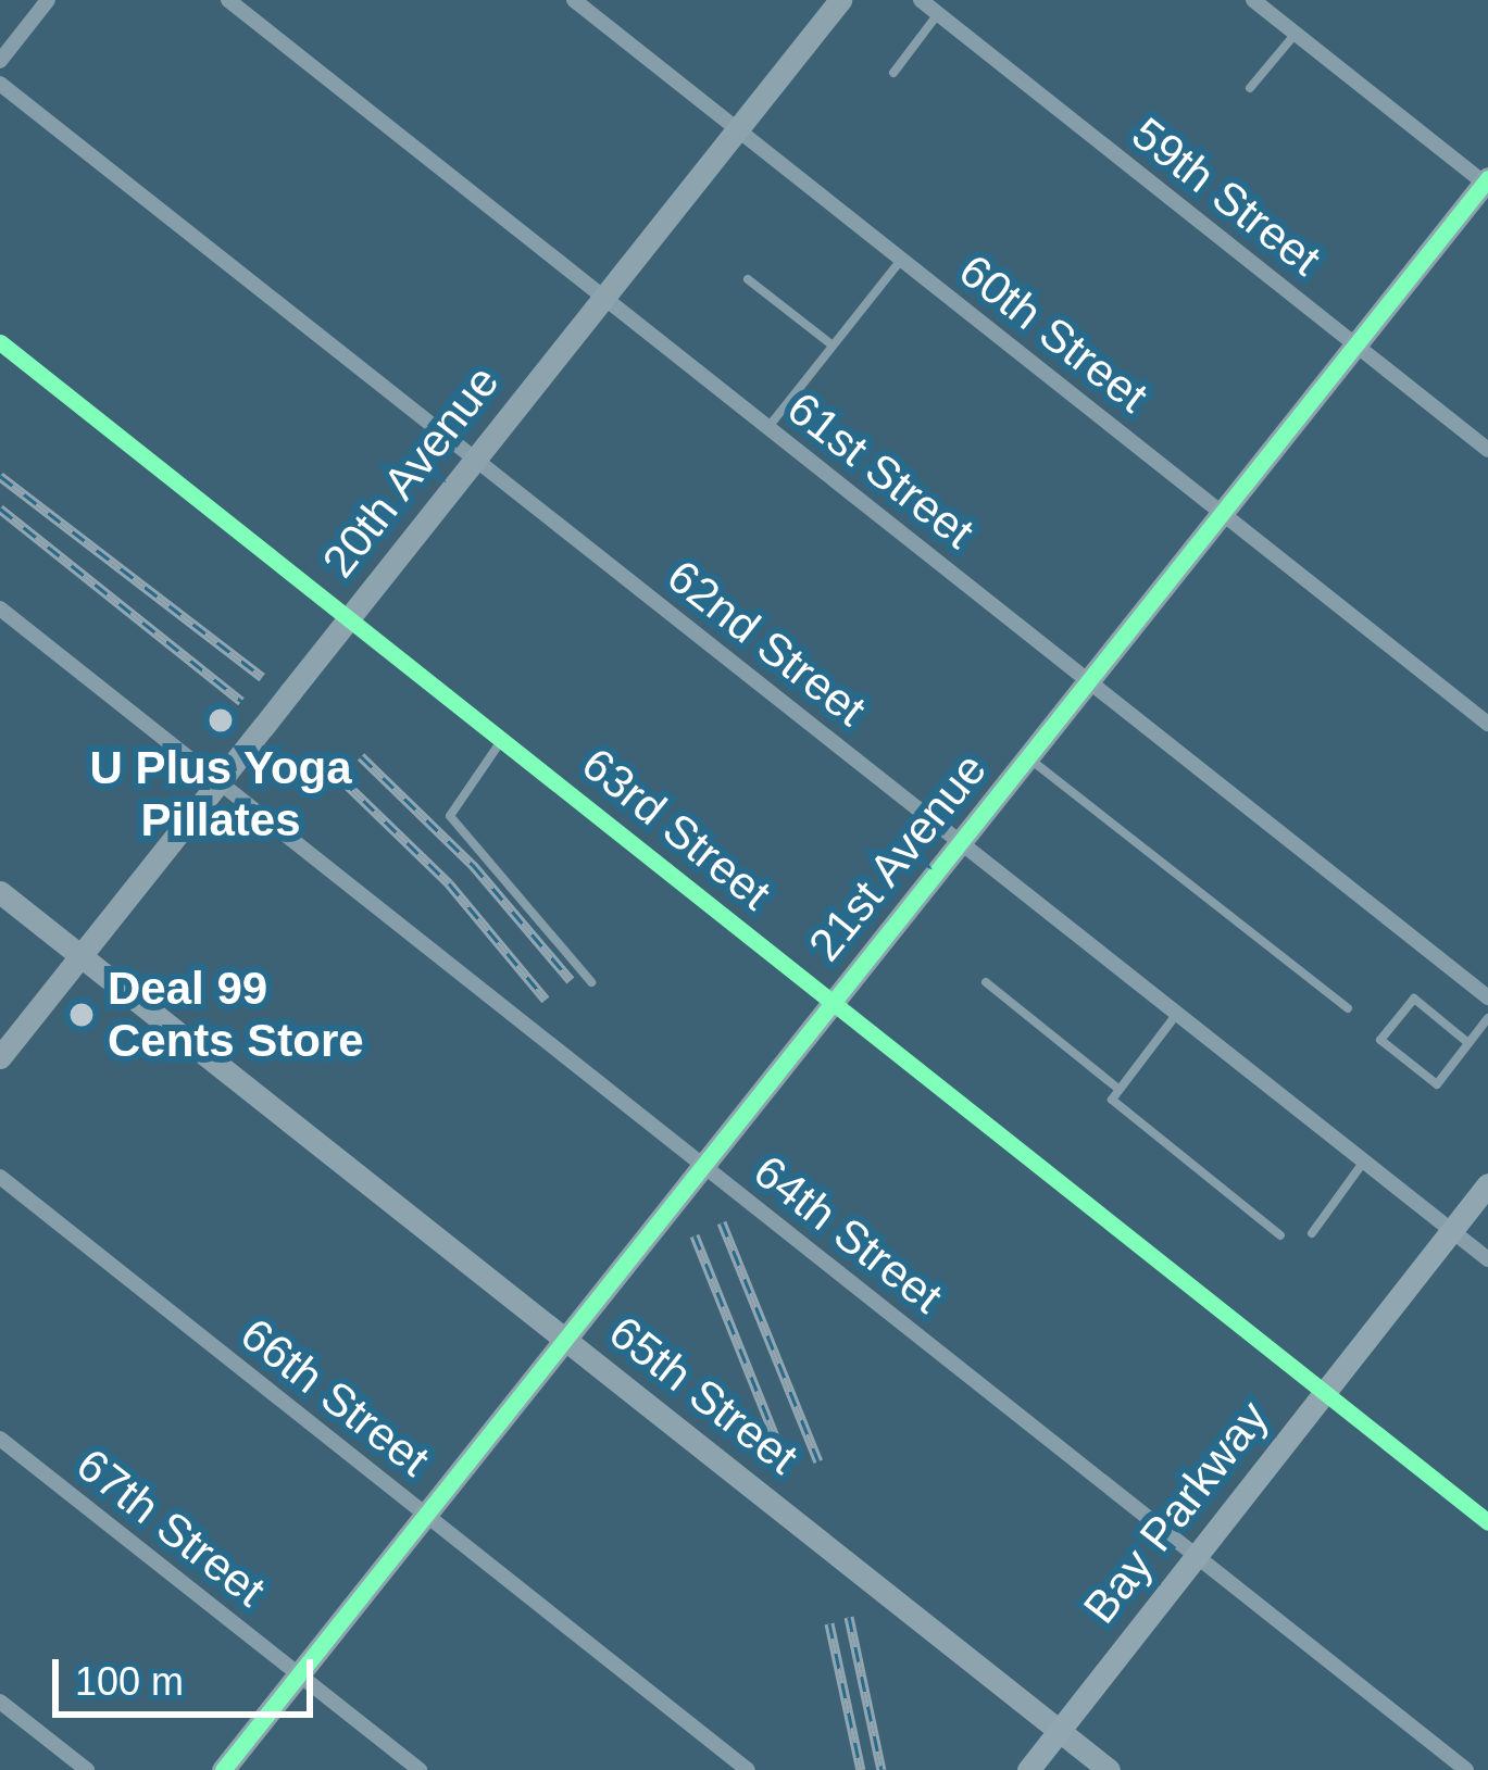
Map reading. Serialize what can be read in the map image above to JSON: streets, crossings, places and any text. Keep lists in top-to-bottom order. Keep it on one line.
{"streets":{"main road":["Bay Parkway"],"street":["59th Street","60th Street","61st Street","20th Avenue","62nd Street","63rd Street","21st Avenue","64th Street","65th Street","66th Street","67th Street"]},"crossings":[["59th Street","21st Avenue"],["60th Street","20th Avenue"],["60th Street","21st Avenue"],["61st Street","20th Avenue"],["61st Street","21st Avenue"],["20th Avenue","62nd Street"],["20th Avenue","63rd Street"],["20th Avenue","64th Street"],["20th Avenue","65th Street"],["62nd Street","21st Avenue"],["62nd Street","Bay Parkway"],["63rd Street","21st Avenue"],["63rd Street","Bay Parkway"],["21st Avenue","64th Street"],["21st Avenue","65th Street"],["21st Avenue","66th Street"],["21st Avenue","67th Street"],["64th Street","Bay Parkway"],["65th Street","Bay Parkway"]],"places":["U Plus Yoga Pillates","Deal 99 Cents Store"],"scale_bar":"100 m"}
